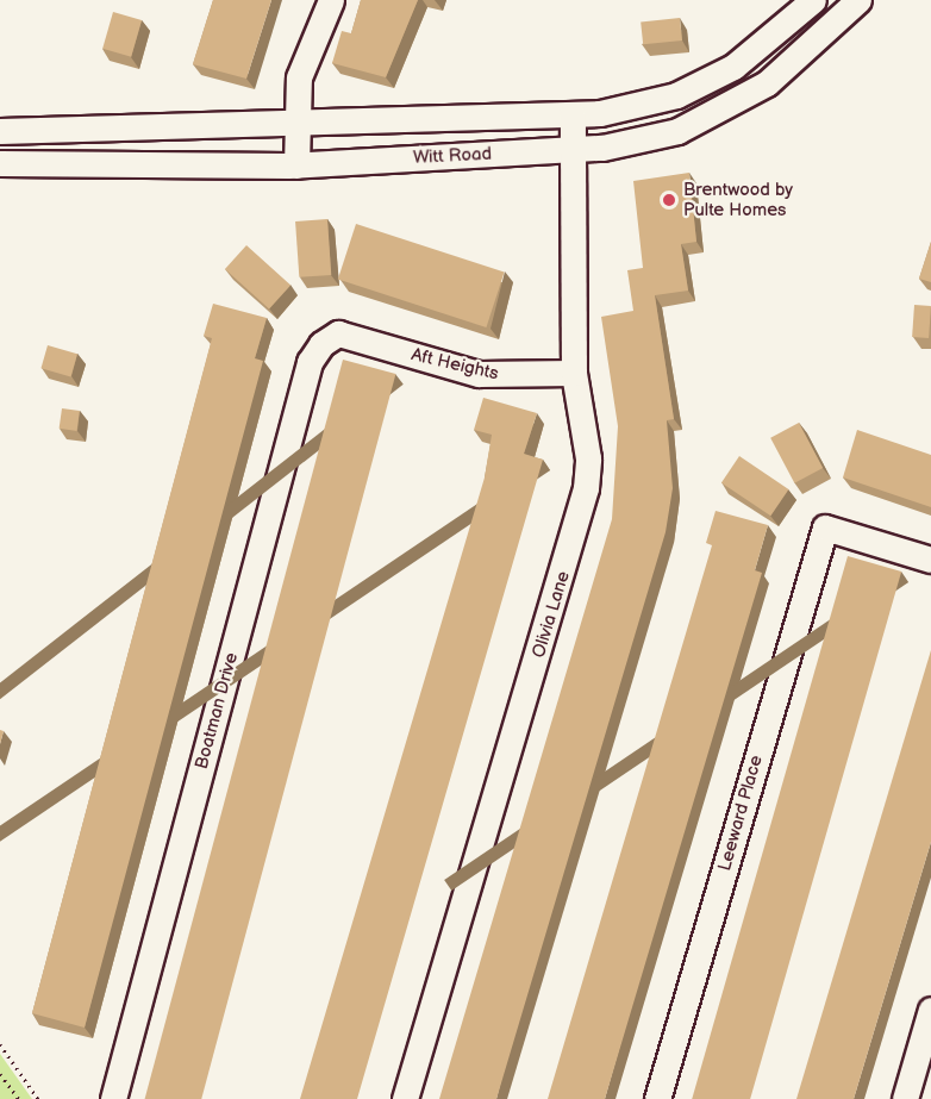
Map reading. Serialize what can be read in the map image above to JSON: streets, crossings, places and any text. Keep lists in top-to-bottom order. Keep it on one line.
{"streets":{"street":["Witt Road","Aft Heights","Olivia Lane","Boatman Drive","Leeward Place"]},"crossings":[["Witt Road","Olivia Lane"],["Aft Heights","Olivia Lane"],["Aft Heights","Boatman Drive"]],"places":["Brentwood by Pulte Homes"]}
